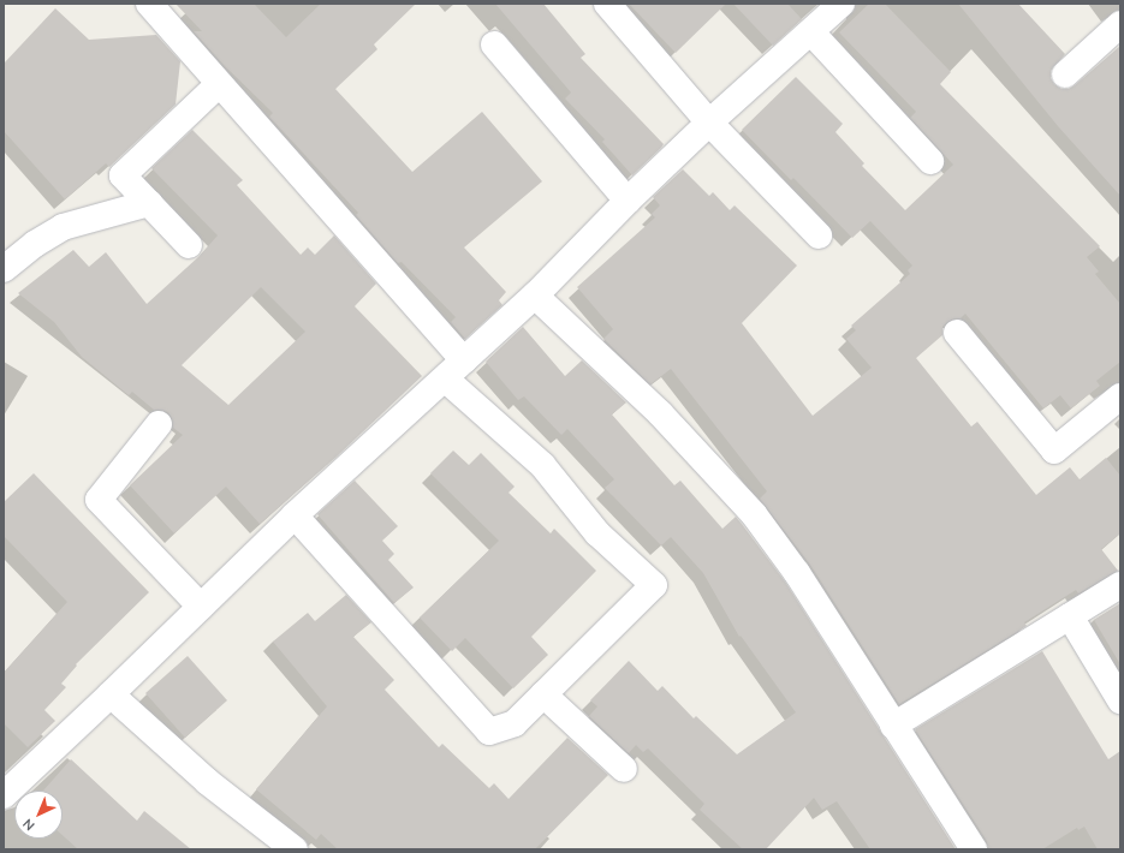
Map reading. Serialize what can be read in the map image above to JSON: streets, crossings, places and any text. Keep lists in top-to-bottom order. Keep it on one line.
{"north":"bottom left"}
